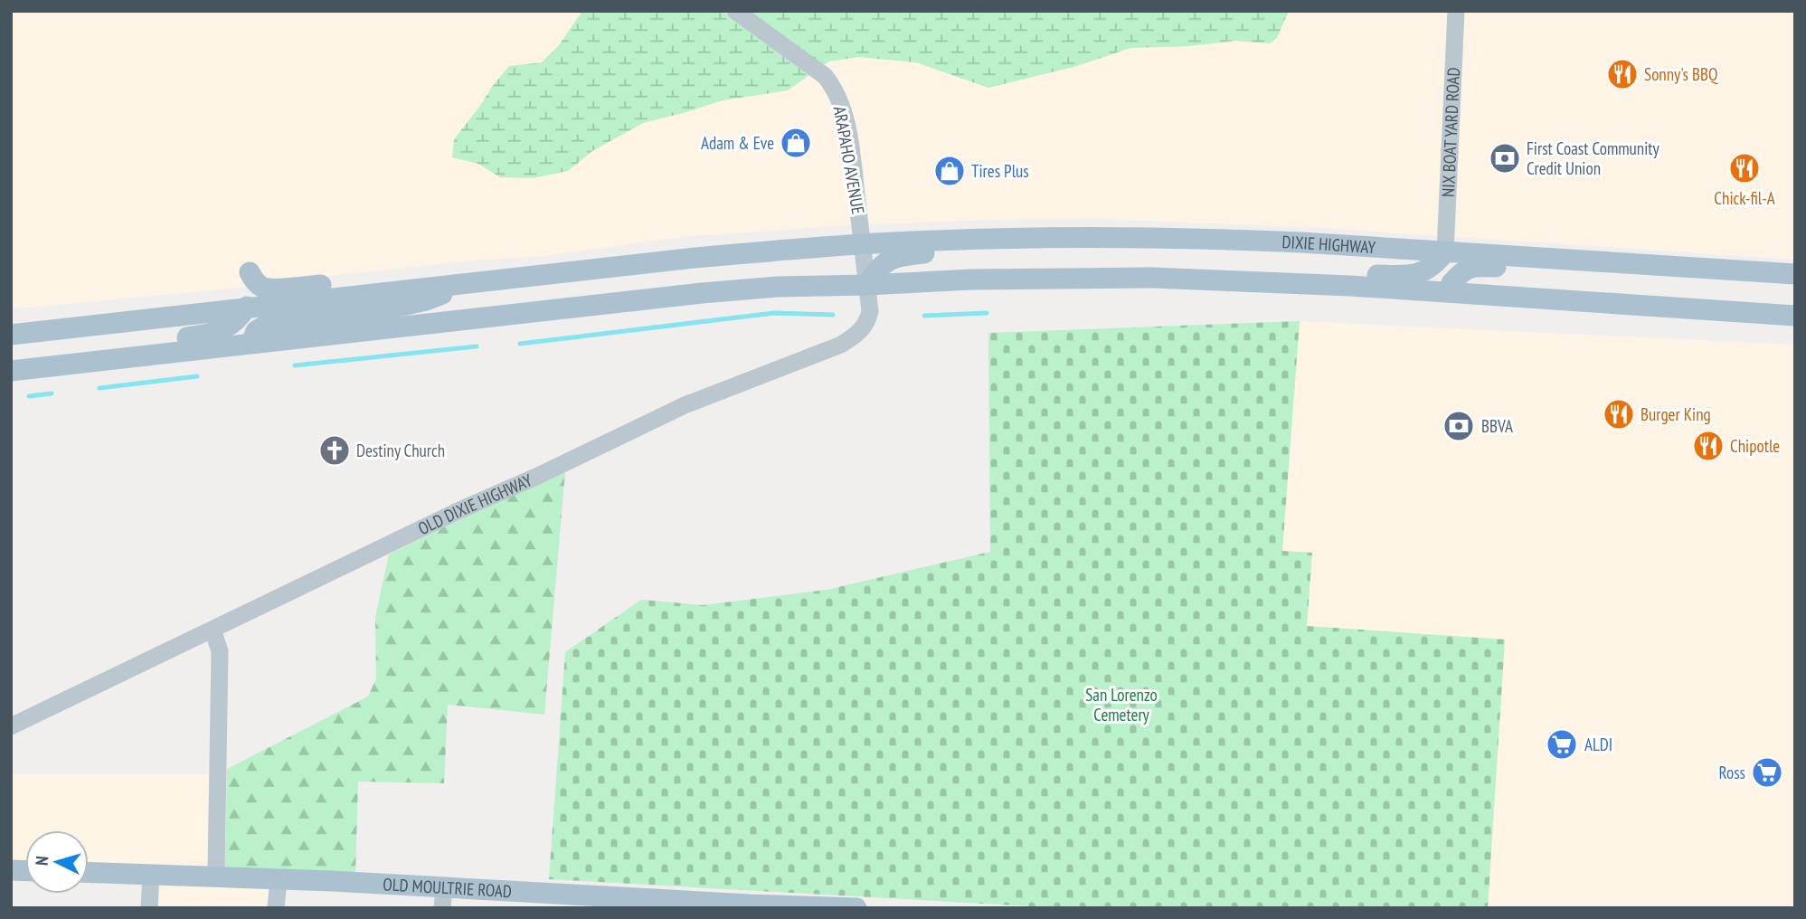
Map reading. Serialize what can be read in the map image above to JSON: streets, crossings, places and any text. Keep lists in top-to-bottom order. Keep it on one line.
{"streets":{"main road":["DIXIE HIGHWAY","OLD MOULTRIE ROAD"],"street":["NIX BOAT YARD ROAD","ARAPAHO AVENUE","OLD DIXIE HIGHWAY"]},"crossings":[["NIX BOAT YARD ROAD","DIXIE HIGHWAY"],["ARAPAHO AVENUE","DIXIE HIGHWAY"],["ARAPAHO AVENUE","OLD DIXIE HIGHWAY"],["DIXIE HIGHWAY","OLD DIXIE HIGHWAY"]],"parks":["San Lorenzo Cemetery"],"places":{"restaurant":["Sonny's BBQ","Chick-fil-A","Burger King","Chipotle"],"shop":["Adam & Eve","Tires Plus"],"bank":["First Coast Community Credit Union","BBVA"],"church":["Destiny Church"],"supermarket":["ALDI","Ross"]},"north":"left"}
